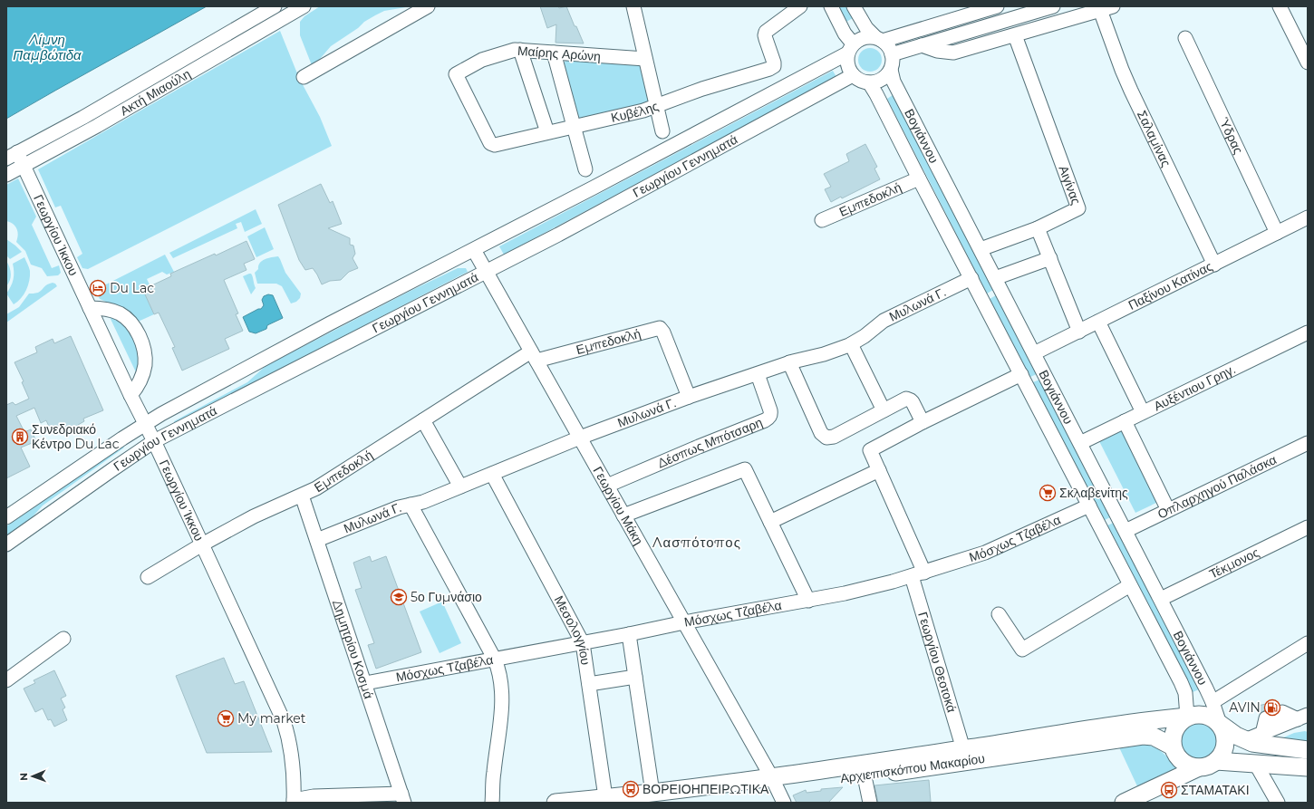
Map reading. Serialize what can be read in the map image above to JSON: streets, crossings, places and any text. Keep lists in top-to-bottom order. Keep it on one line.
{"streets":{"main road":["Αρχιεπισκόπου Μακαρίου"],"street":["Μαίρης Αρώνη","Ακτή Μιαούλη","Κυβέλης","Βογιάννου","Ύδρας","Σαλαμίνας","Γεωργίου Γεννηματά","Αιγίνας","Εμπεδοκλή","Γεωργίου Ίκκου","Παξίνου Κατίνας","Μυλωνά Γ.","Αυξέντιου Γρηγ.","Δέσπως Μπότσαρη","Οπλαρχηγού Παλάσκα","Γεωργίου Μάκη","Μόσχως Τζαβέλα","Τέκμονος","Μεσολογγίου","Δημητρίου Κοσμά","Γεωργίου Θεοτοκά"]},"crossings":[["Μαίρης Αρώνη","Κυβέλης"],["Ακτή Μιαούλη","Γεωργίου Ίκκου"],["Βογιάννου","Γεωργίου Γεννηματά"],["Βογιάννου","Εμπεδοκλή"],["Βογιάννου","Παξίνου Κατίνας"],["Βογιάννου","Μυλωνά Γ."],["Βογιάννου","Αυξέντιου Γρηγ."],["Βογιάννου","Οπλαρχηγού Παλάσκα"],["Βογιάννου","Μόσχως Τζαβέλα"],["Βογιάννου","Τέκμονος"],["Βογιάννου","Αρχιεπισκόπου Μακαρίου"],["Ύδρας","Παξίνου Κατίνας"],["Σαλαμίνας","Παξίνου Κατίνας"],["Γεωργίου Γεννηματά","Γεωργίου Ίκκου"],["Γεωργίου Γεννηματά","Γεωργίου Μάκη"],["Εμπεδοκλή","Γεωργίου Ίκκου"],["Εμπεδοκλή","Μυλωνά Γ."],["Εμπεδοκλή","Γεωργίου Μάκη"],["Εμπεδοκλή","Δημητρίου Κοσμά"],["Μυλωνά Γ.","Δέσπως Μπότσαρη"],["Μυλωνά Γ.","Γεωργίου Μάκη"],["Μυλωνά Γ.","Μεσολογγίου"],["Μυλωνά Γ.","Δημητρίου Κοσμά"],["Δέσπως Μπότσαρη","Γεωργίου Μάκη"],["Γεωργίου Μάκη","Μόσχως Τζαβέλα"],["Γεωργίου Μάκη","Αρχιεπισκόπου Μακαρίου"],["Μόσχως Τζαβέλα","Μεσολογγίου"],["Μόσχως Τζαβέλα","Δημητρίου Κοσμά"],["Μόσχως Τζαβέλα","Γεωργίου Θεοτοκά"]],"districts":["Λασπότοπος"],"water":["Λίμνη Παμβώτιδα"],"places":{"hotel":["Du Lac"],"building":["Συνεδριακό Κέντρο Du Lac"],"supermarket":["Σκλαβενίτης","My market"],"school or university":["5ο Γυμνάσιο"],"fuel station":["AVIN"],"bus stop":["ΒΟΡΕΙΟΗΠΕΙΡΩΤΙΚΑ","ΣΤΑΜΑΤΑΚΙ"]},"north":"left"}
